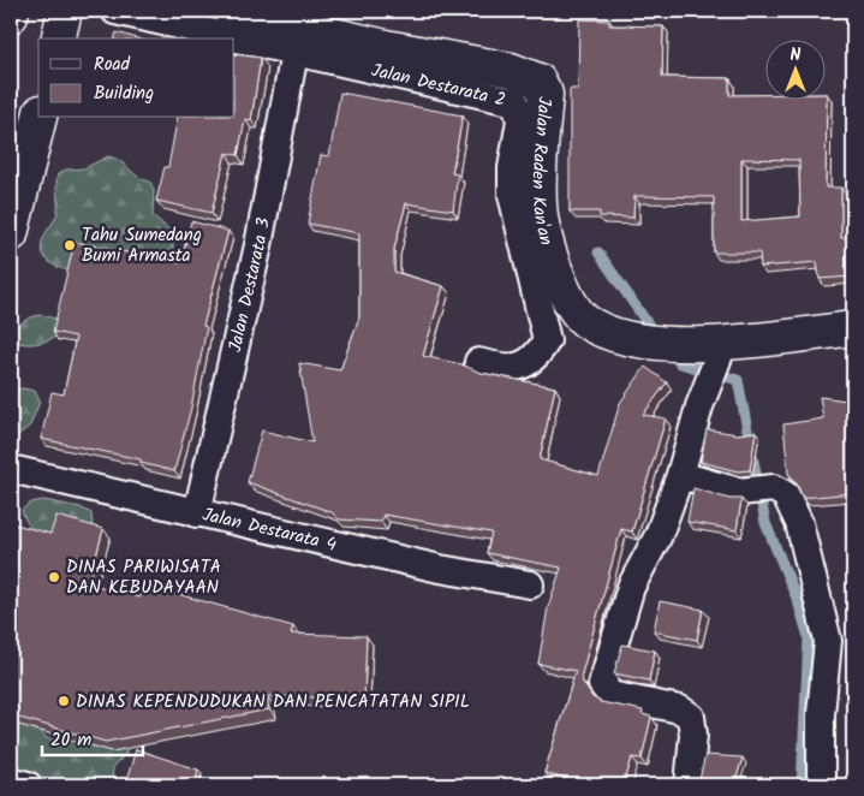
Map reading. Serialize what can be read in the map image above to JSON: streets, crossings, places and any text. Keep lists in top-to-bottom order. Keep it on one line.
{"streets":{"street":["Jalan Destarata 2","Jalan Raden Kan'an","Jalan Destarata 3","Jalan Destarata 4"]},"crossings":[["Jalan Destarata 2","Jalan Destarata 3"],["Jalan Destarata 3","Jalan Destarata 4"]],"places":["Tahu Sumedang Bumi Armasta","DINAS PARIWISATA DAN KEBUDAYAAN","DINAS KEPENDUDUKAN DAN PENCATATAN SIPIL"],"legend":["Road","Building"],"scale_bar":"20 m","north":"top"}
